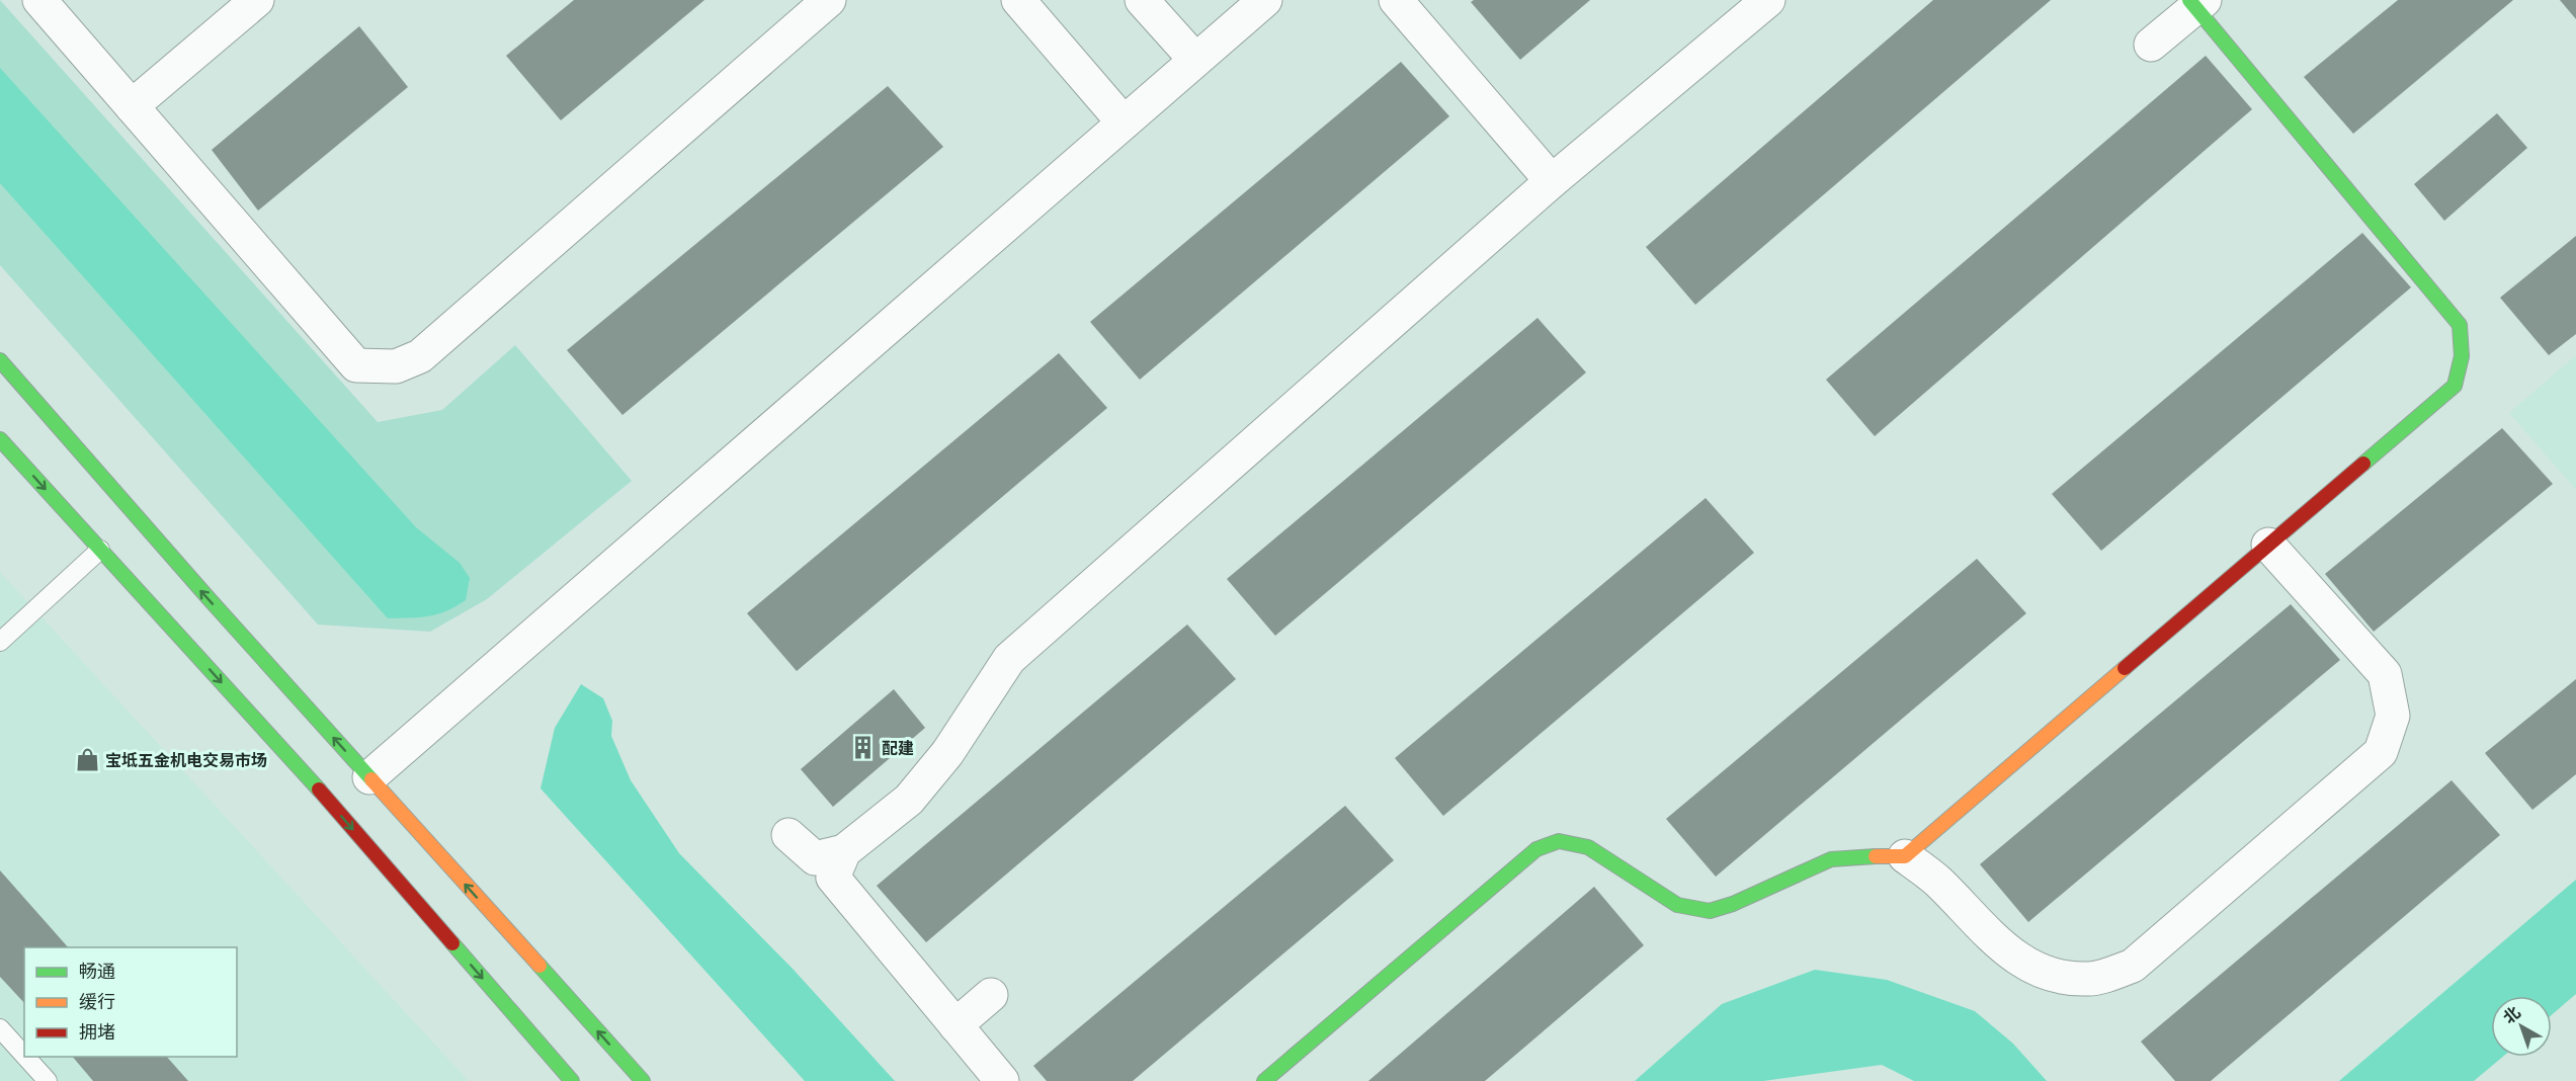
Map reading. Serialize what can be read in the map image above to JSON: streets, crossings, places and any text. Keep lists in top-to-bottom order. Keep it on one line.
{"places":{"building":["配建"],"shop":["宝坻五金机电交易市场"]},"legend":["畅通","缓行","拥堵"],"north":"top left"}
